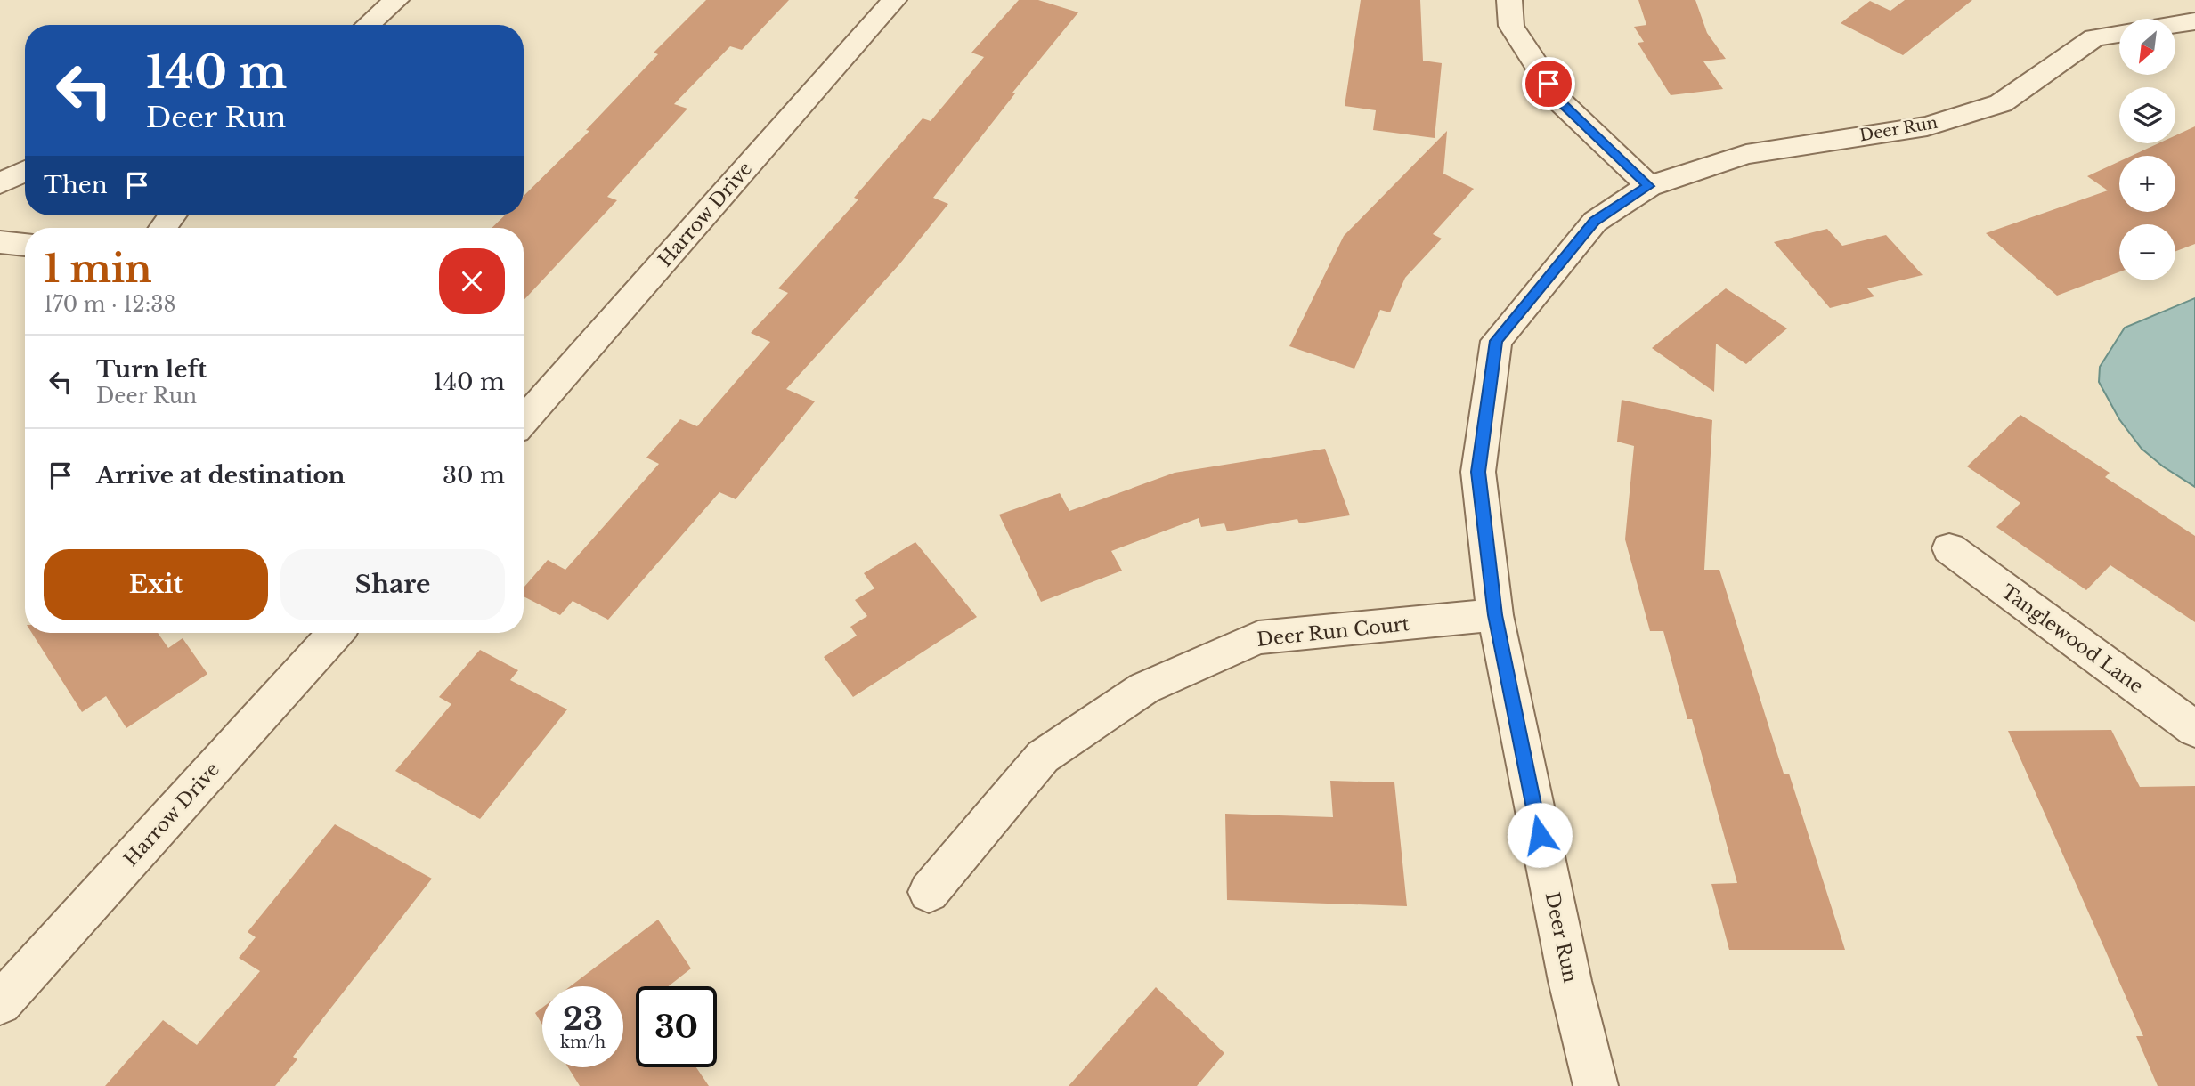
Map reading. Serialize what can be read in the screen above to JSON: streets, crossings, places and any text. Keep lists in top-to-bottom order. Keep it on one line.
{"streets":{"street":["Deer Run","Harrow Drive","Deer Run Court","Tanglewood Lane"]},"crossings":[["Deer Run","Deer Run Court"]],"north":"bottom left","page":{"map_buttons":["+","−"],"turn":["140 m","Deer Run"],"then":"Then","heading":["1 min","170 m · 12:38"],"list":[{"name":"Turn left","note":"Deer Run","value":"140 m"},{"name":"Arrive at destination","value":"30 m"}],"buttons":["Exit","Share"],"speed":"23 km/h","limit":"30"}}
